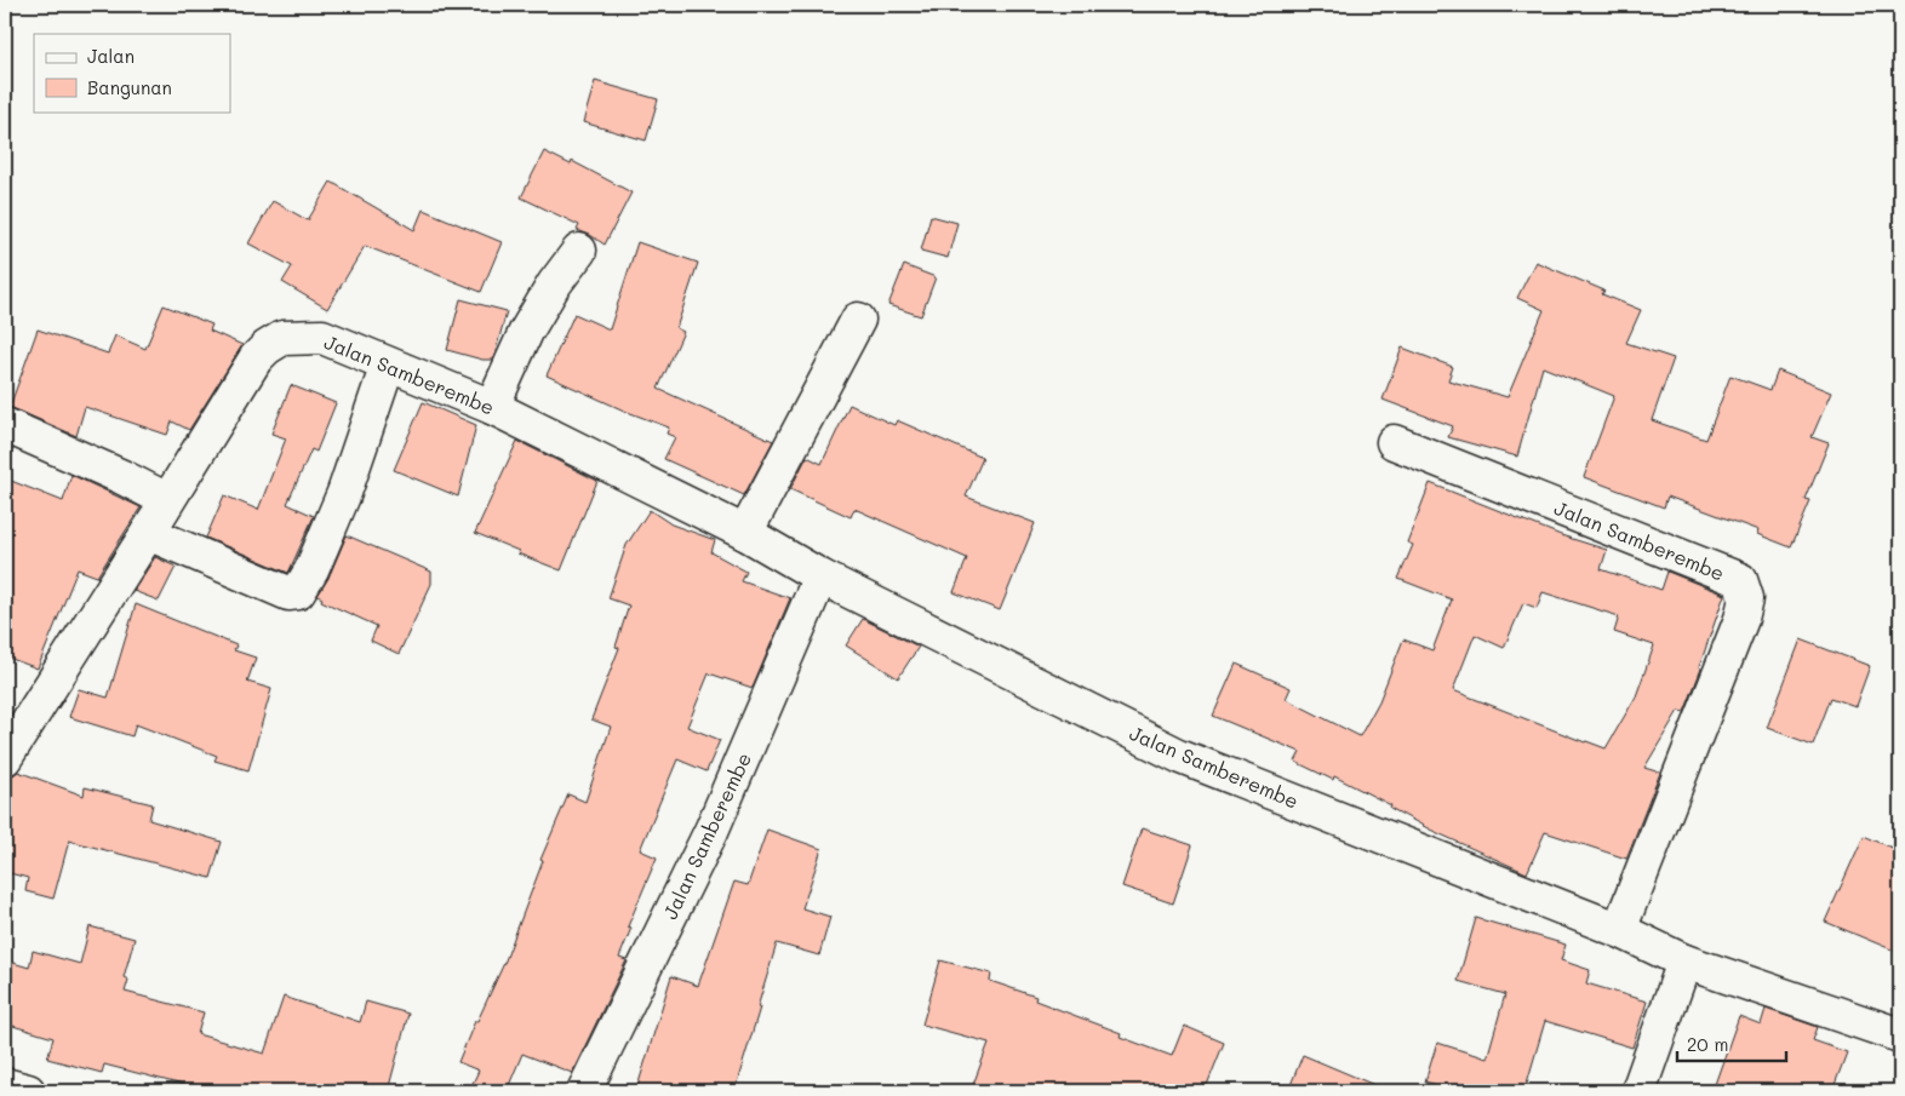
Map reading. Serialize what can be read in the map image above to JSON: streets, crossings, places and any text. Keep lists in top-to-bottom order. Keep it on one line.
{"streets":{"street":["Jalan Samberembe"]},"legend":["Jalan","Bangunan"],"scale_bar":"20 m"}
